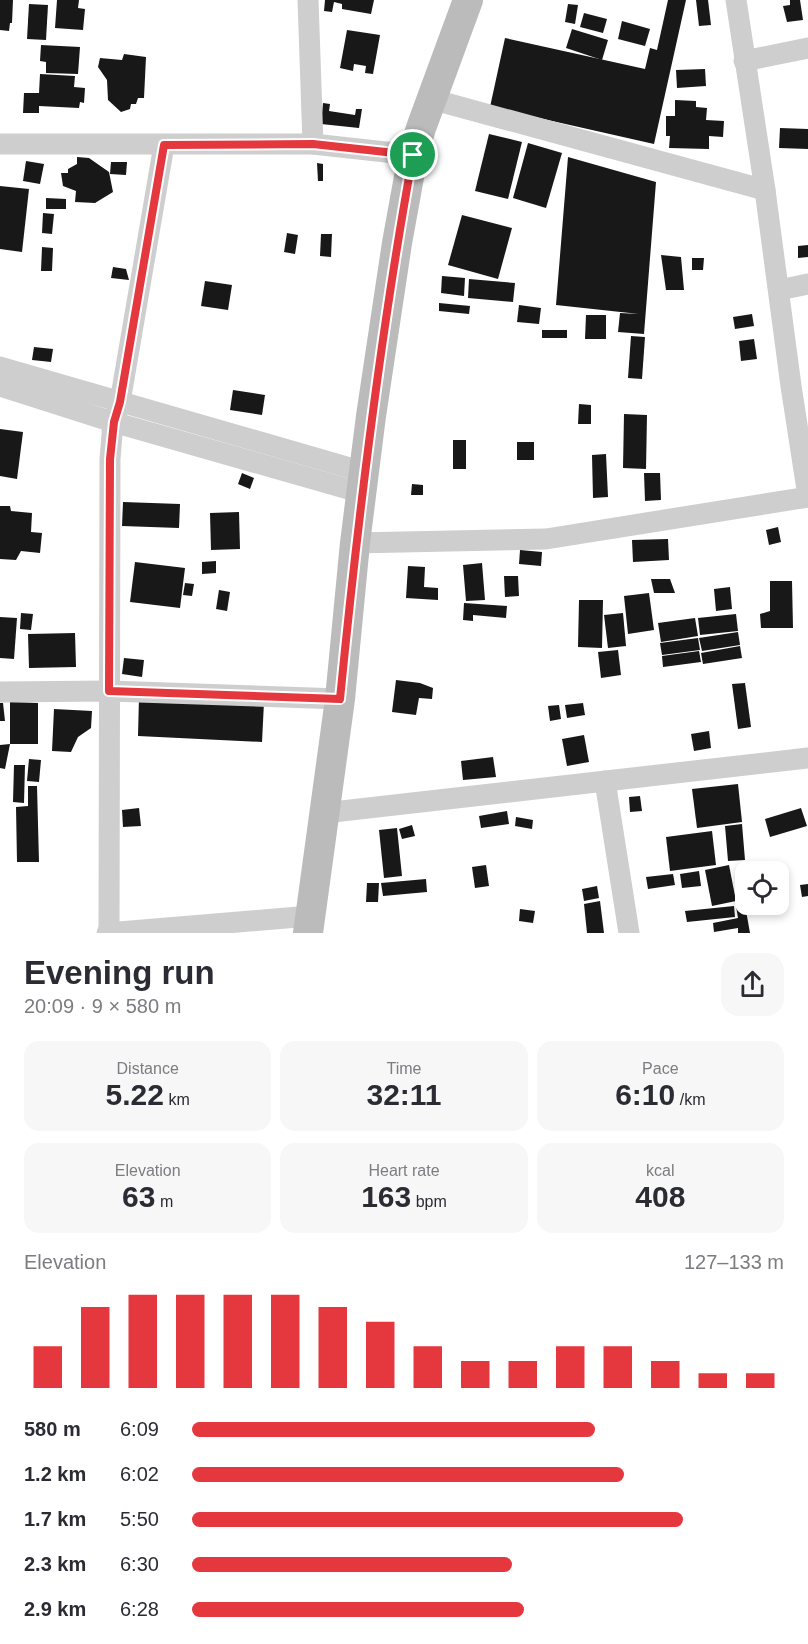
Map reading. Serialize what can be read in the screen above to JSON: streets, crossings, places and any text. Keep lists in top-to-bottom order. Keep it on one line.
{"page":{"heading":["Evening run","20:09 · 9 × 580 m"],"stats":[["Distance","5.22 km"],["Time","32:11"],["Pace","6:10 /km"],["Elevation","63 m"],["Heart rate","163 bpm"],["kcal","408"]],"chart":["Elevation","127–133 m"],"list":[{"name":"580 m","note":"6:09"},{"name":"1.2 km","note":"6:02"},{"name":"1.7 km","note":"5:50"},{"name":"2.3 km","note":"6:30"},{"name":"2.9 km","note":"6:28"}]}}
